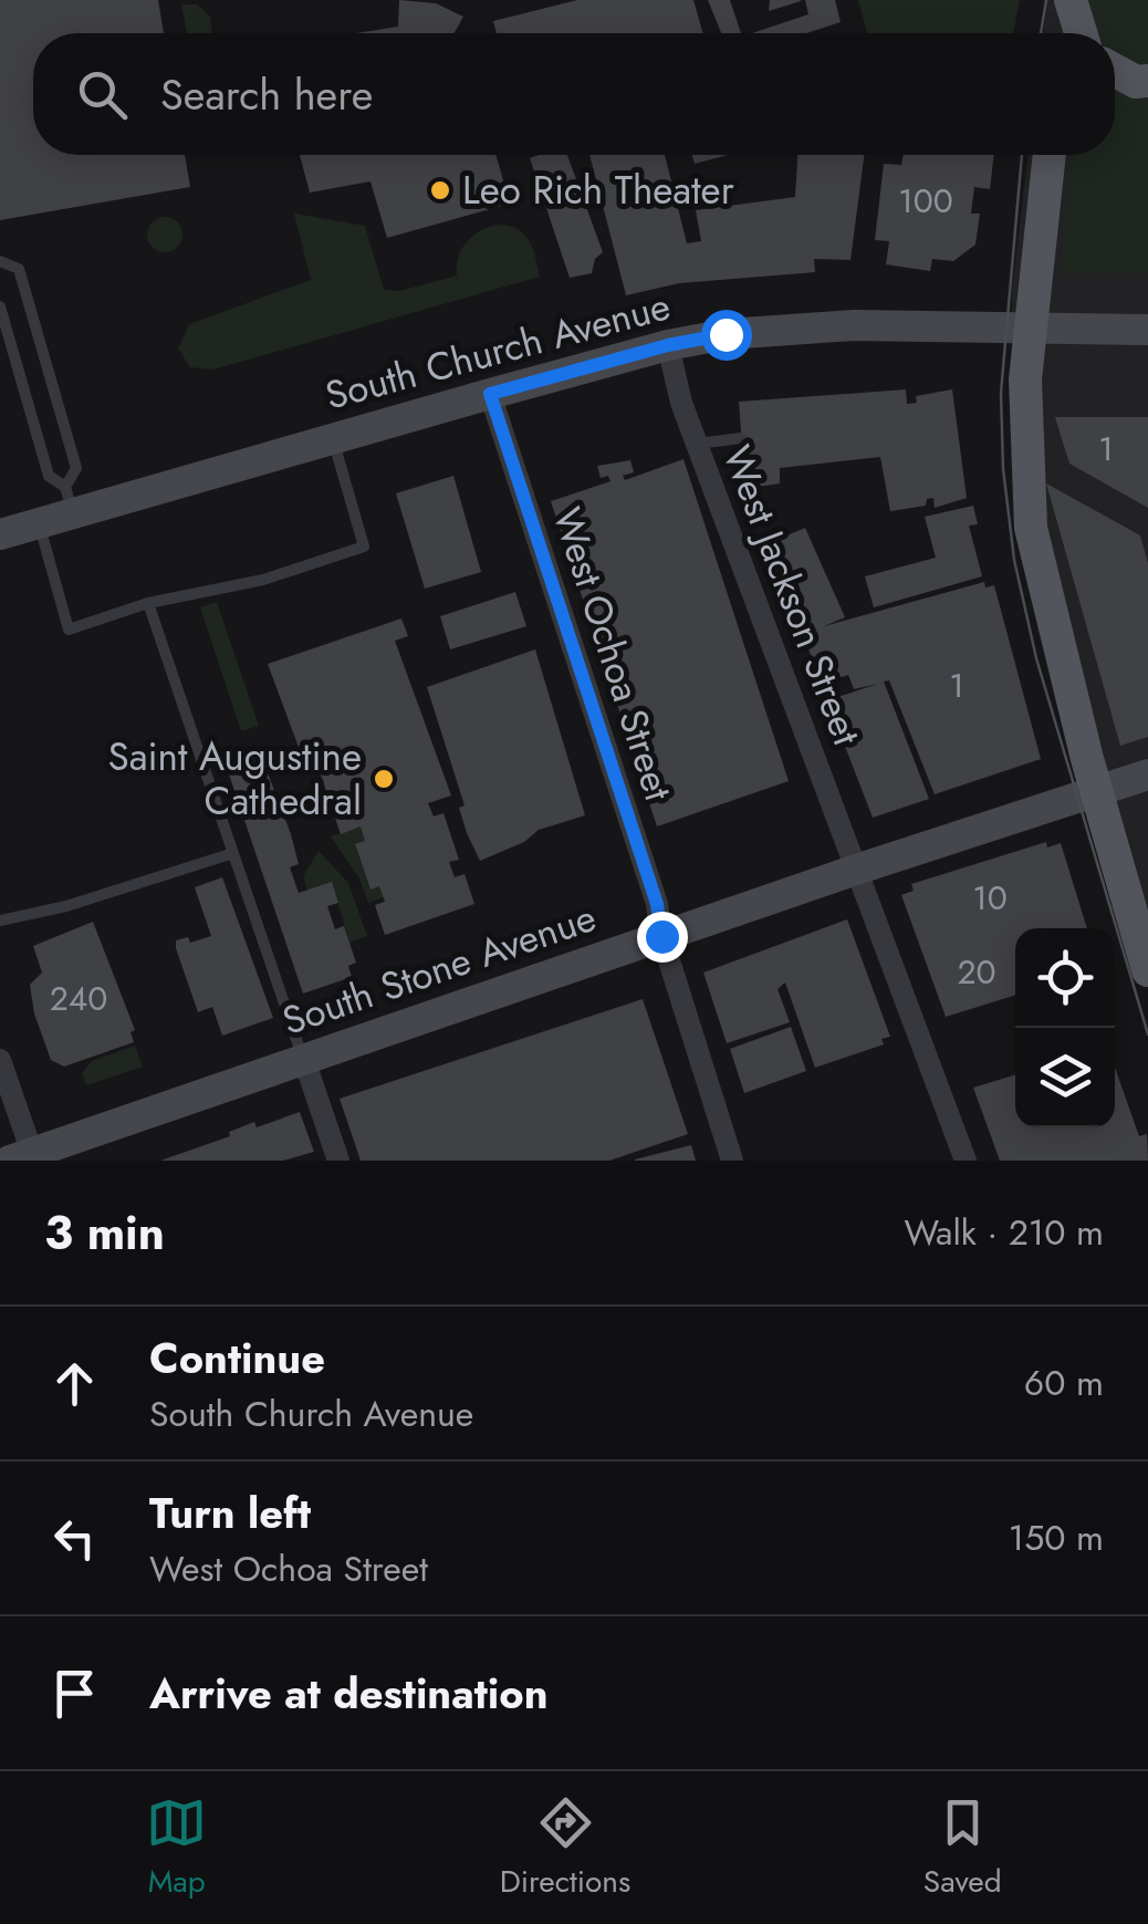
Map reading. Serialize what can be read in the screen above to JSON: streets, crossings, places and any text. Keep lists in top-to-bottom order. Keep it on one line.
{"streets":{"street":["South Church Avenue","West Jackson Street","West Ochoa Street","South Stone Avenue"]},"crossings":[["South Church Avenue","West Jackson Street"],["South Church Avenue","West Ochoa Street"],["West Jackson Street","South Stone Avenue"],["West Ochoa Street","South Stone Avenue"]],"places":["Leo Rich Theater","Saint Augustine Cathedral"],"house_numbers":["100","1","1","10","20","240"],"page":{"search":"Search here","heading":["3 min","Walk · 210 m"],"list":[["Continue","South Church Avenue","60 m"],["Turn left","West Ochoa Street","150 m"],"Arrive at destination"],"nav":["Map","Directions","Saved"]}}
